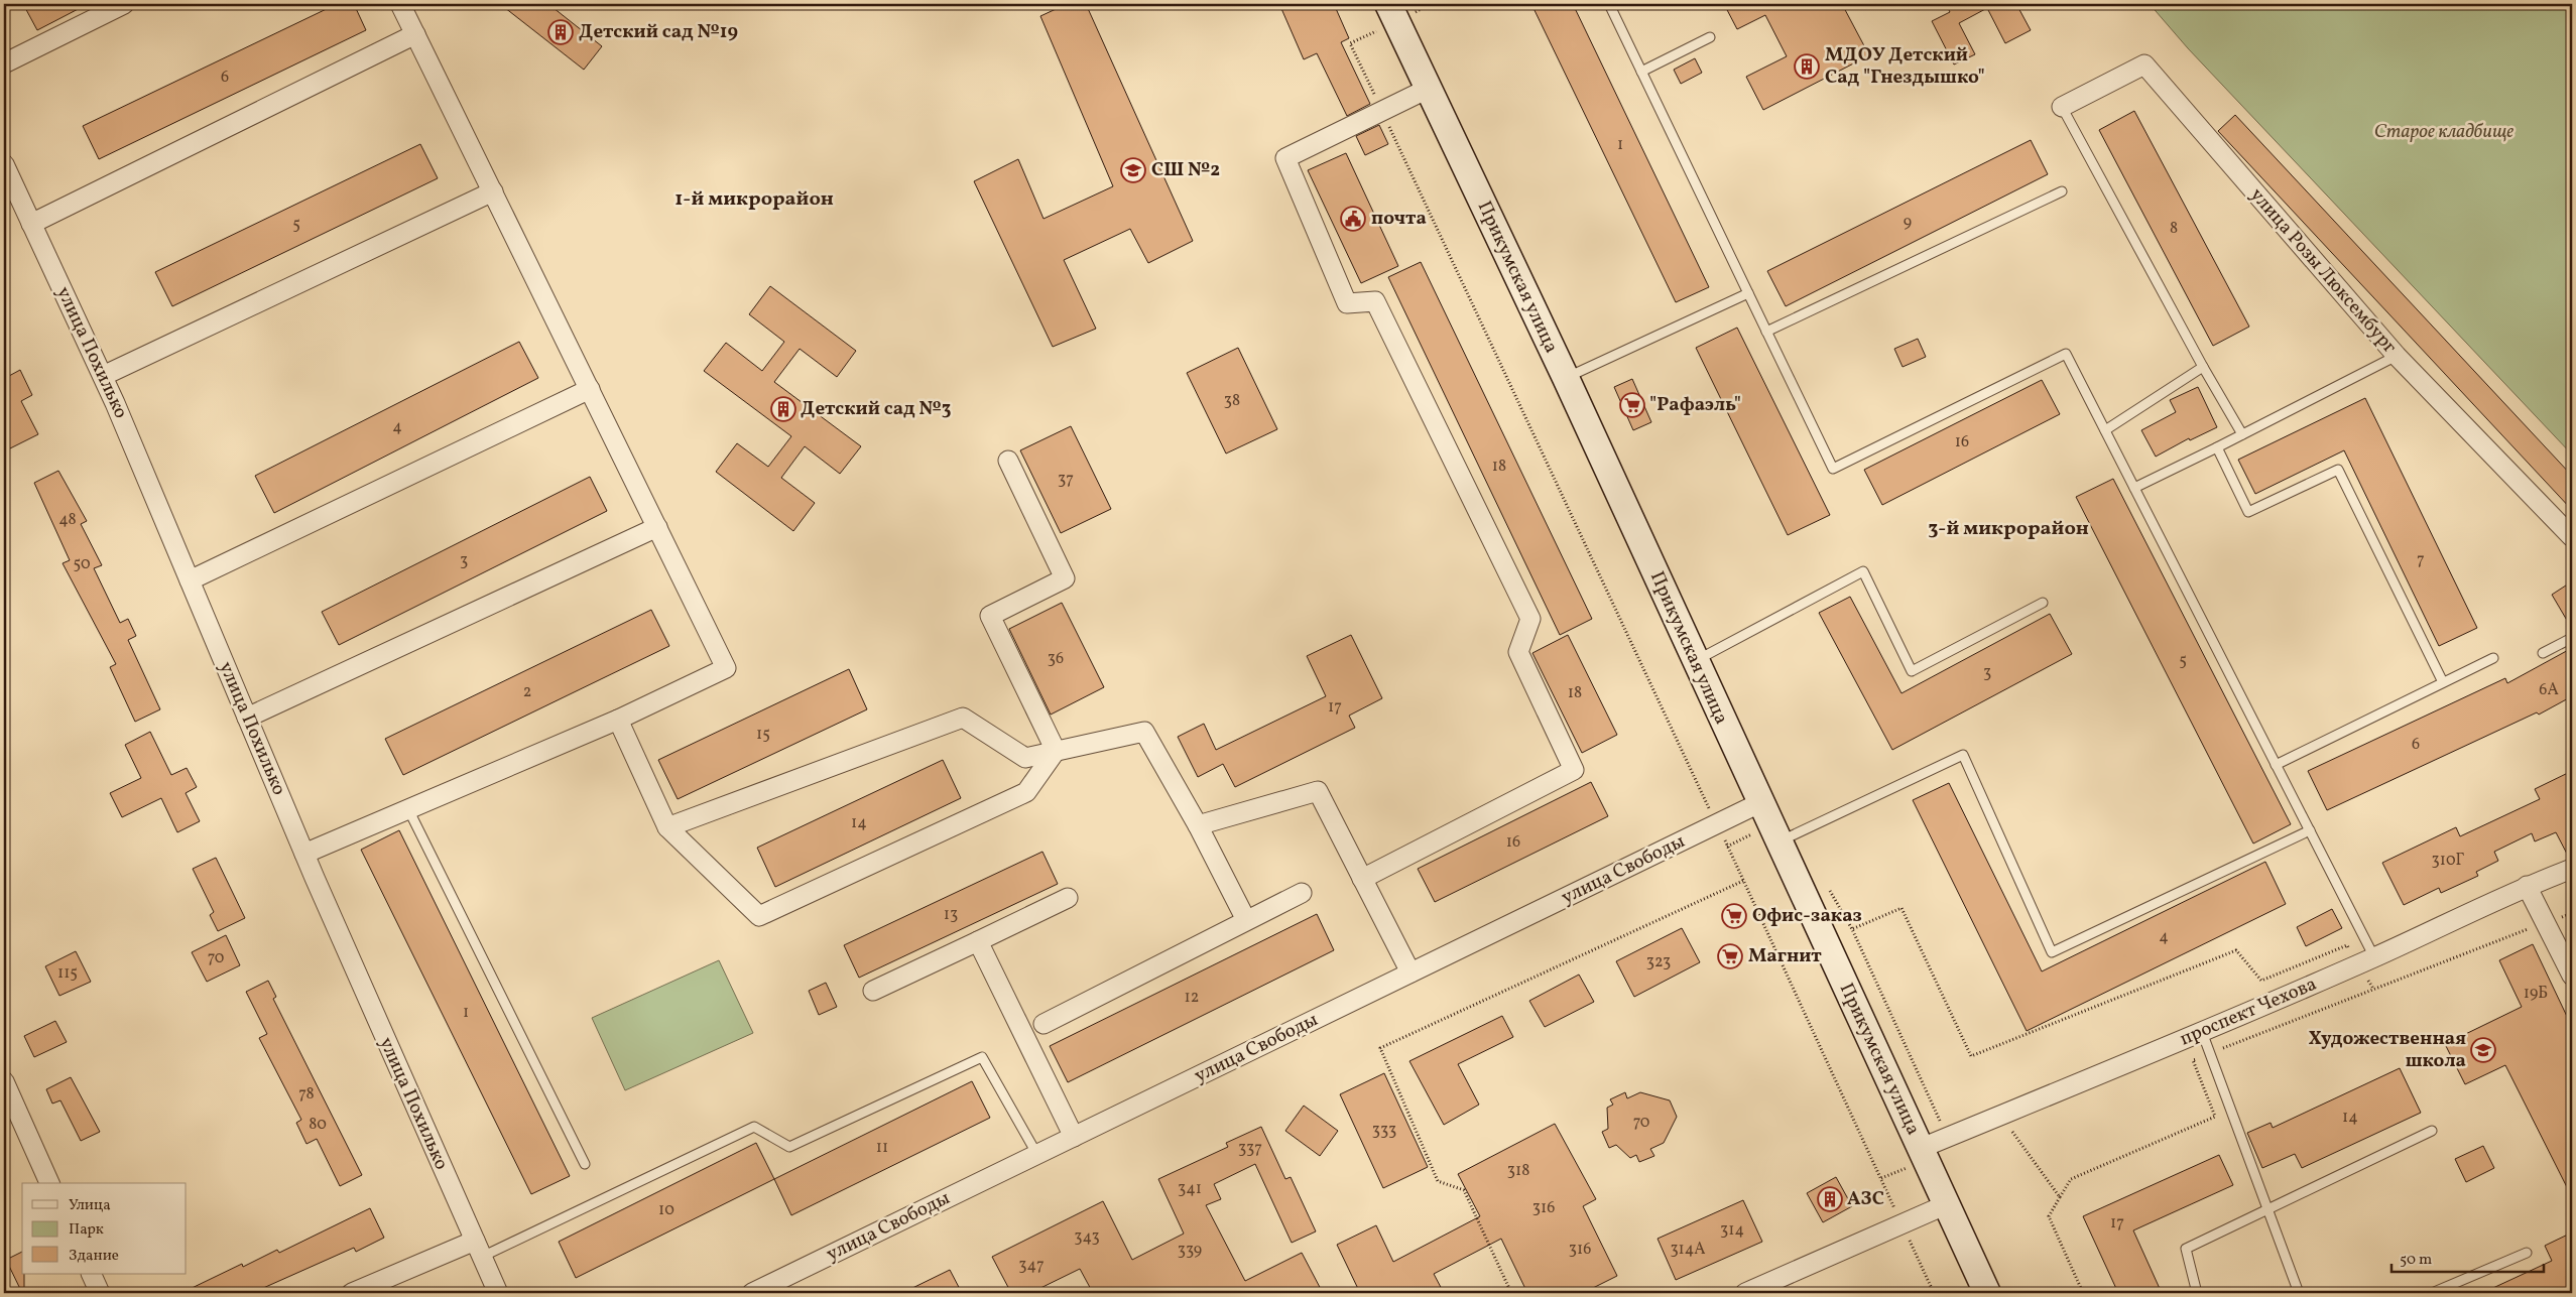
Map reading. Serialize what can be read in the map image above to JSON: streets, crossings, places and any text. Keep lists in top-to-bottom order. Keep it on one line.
{"streets":{"main road":["Прикумская улица"],"street":["улица Розы Люксембург","улица Похилько","улица Свободы","проспект Чехова"]},"crossings":[["Прикумская улица","улица Свободы"],["Прикумская улица","проспект Чехова"]],"districts":["1-й микрорайон","3-й микрорайон"],"parks":["Старое кладбище"],"places":{"building":["Детский сад №19","МДОУ Детский Сад \"Гнездышко\"","Детский сад №3","АЗС"],"school or university":["СШ №2","Художественная школа"],"public building":["почта"],"supermarket":["\"Рафаэль\"","Офис-заказ","Магнит"]},"house_numbers":["6","1","9","5","8","38","4","16","18","37","48","7","3","50","36","5","3","6А","2","18","17","15","6","14","16","310Г","13","4","70","323","115","19Б","12","1","78","14","70","80","333","11","337","318","341","316","10","17","314","343","316","314А","339","347"],"legend":["Улица","Парк","Здание"],"scale_bar":"50 m"}
